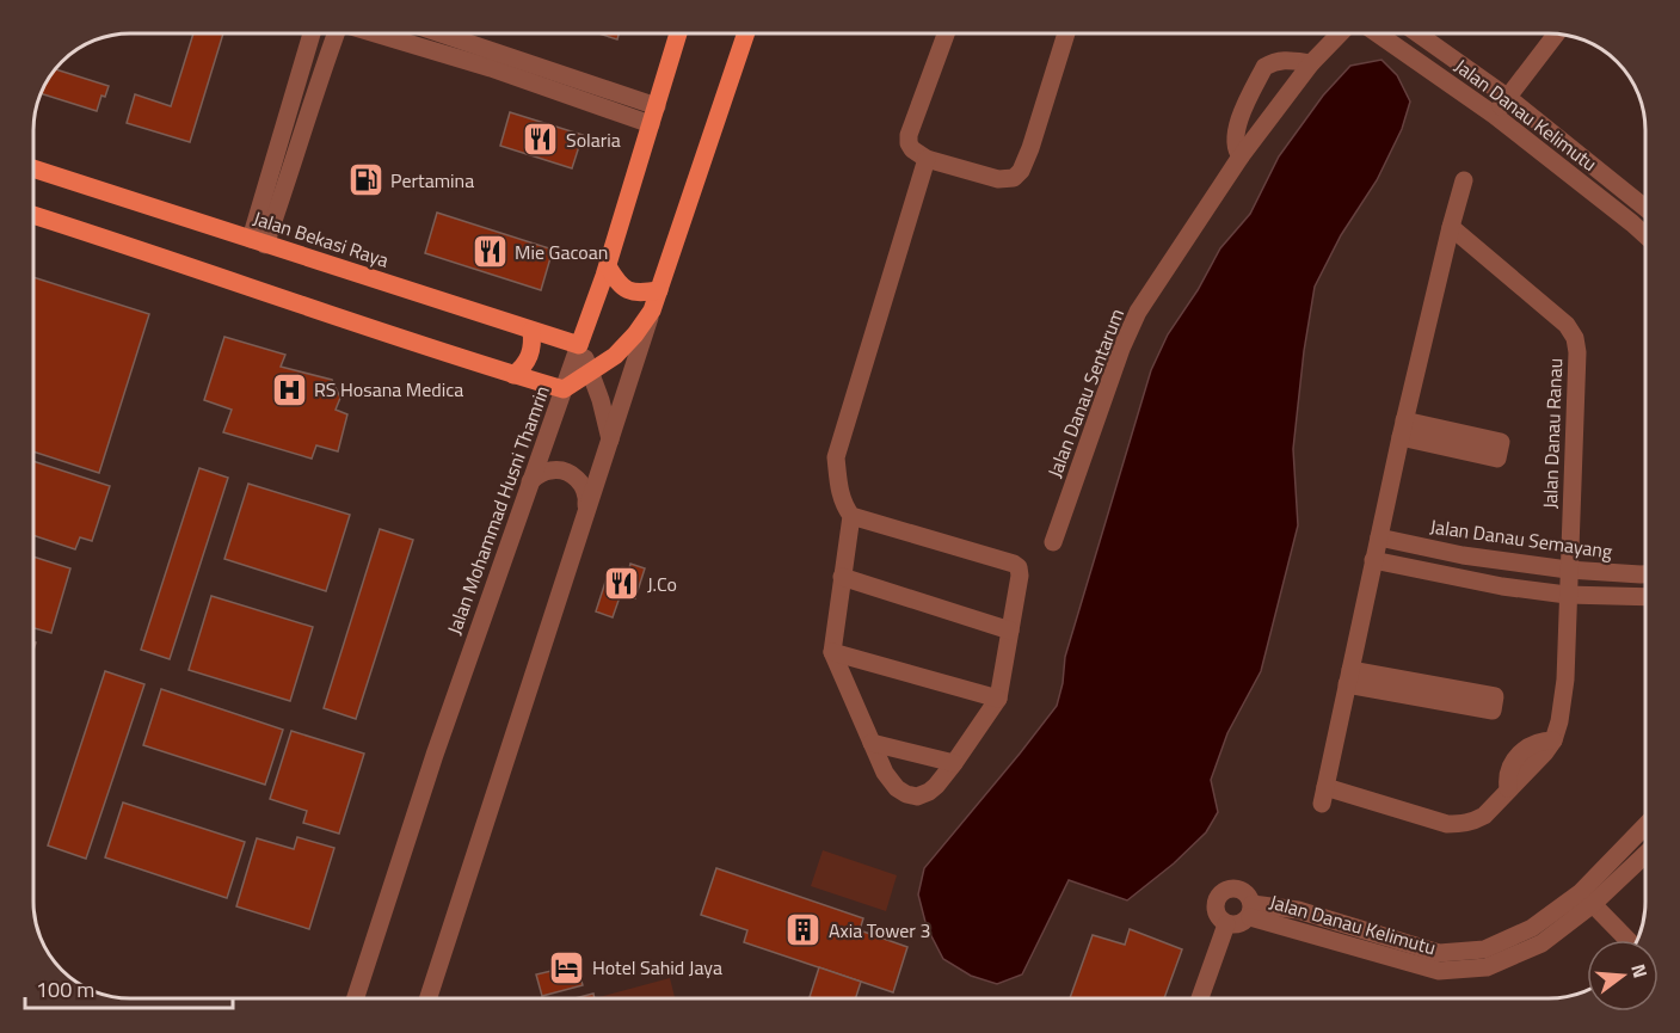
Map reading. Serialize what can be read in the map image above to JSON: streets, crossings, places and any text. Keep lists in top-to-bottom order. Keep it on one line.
{"streets":{"main road":["Jalan Bekasi Raya","Jalan Mohammad Husni Thamrin"],"street":["Jalan Danau Kelimutu","Jalan Danau Sentarum","Jalan Danau Ranau","Jalan Danau Semayang"]},"crossings":[["Jalan Bekasi Raya","Jalan Mohammad Husni Thamrin"],["Jalan Danau Ranau","Jalan Danau Semayang"]],"places":{"restaurant":["Solaria","Mie Gacoan","J.Co"],"fuel station":["Pertamina"],"hospital":["RS Hosana Medica"],"building":["Axia Tower 3"],"hotel":["Hotel Sahid Jaya"]},"scale_bar":"100 m","north":"right"}
